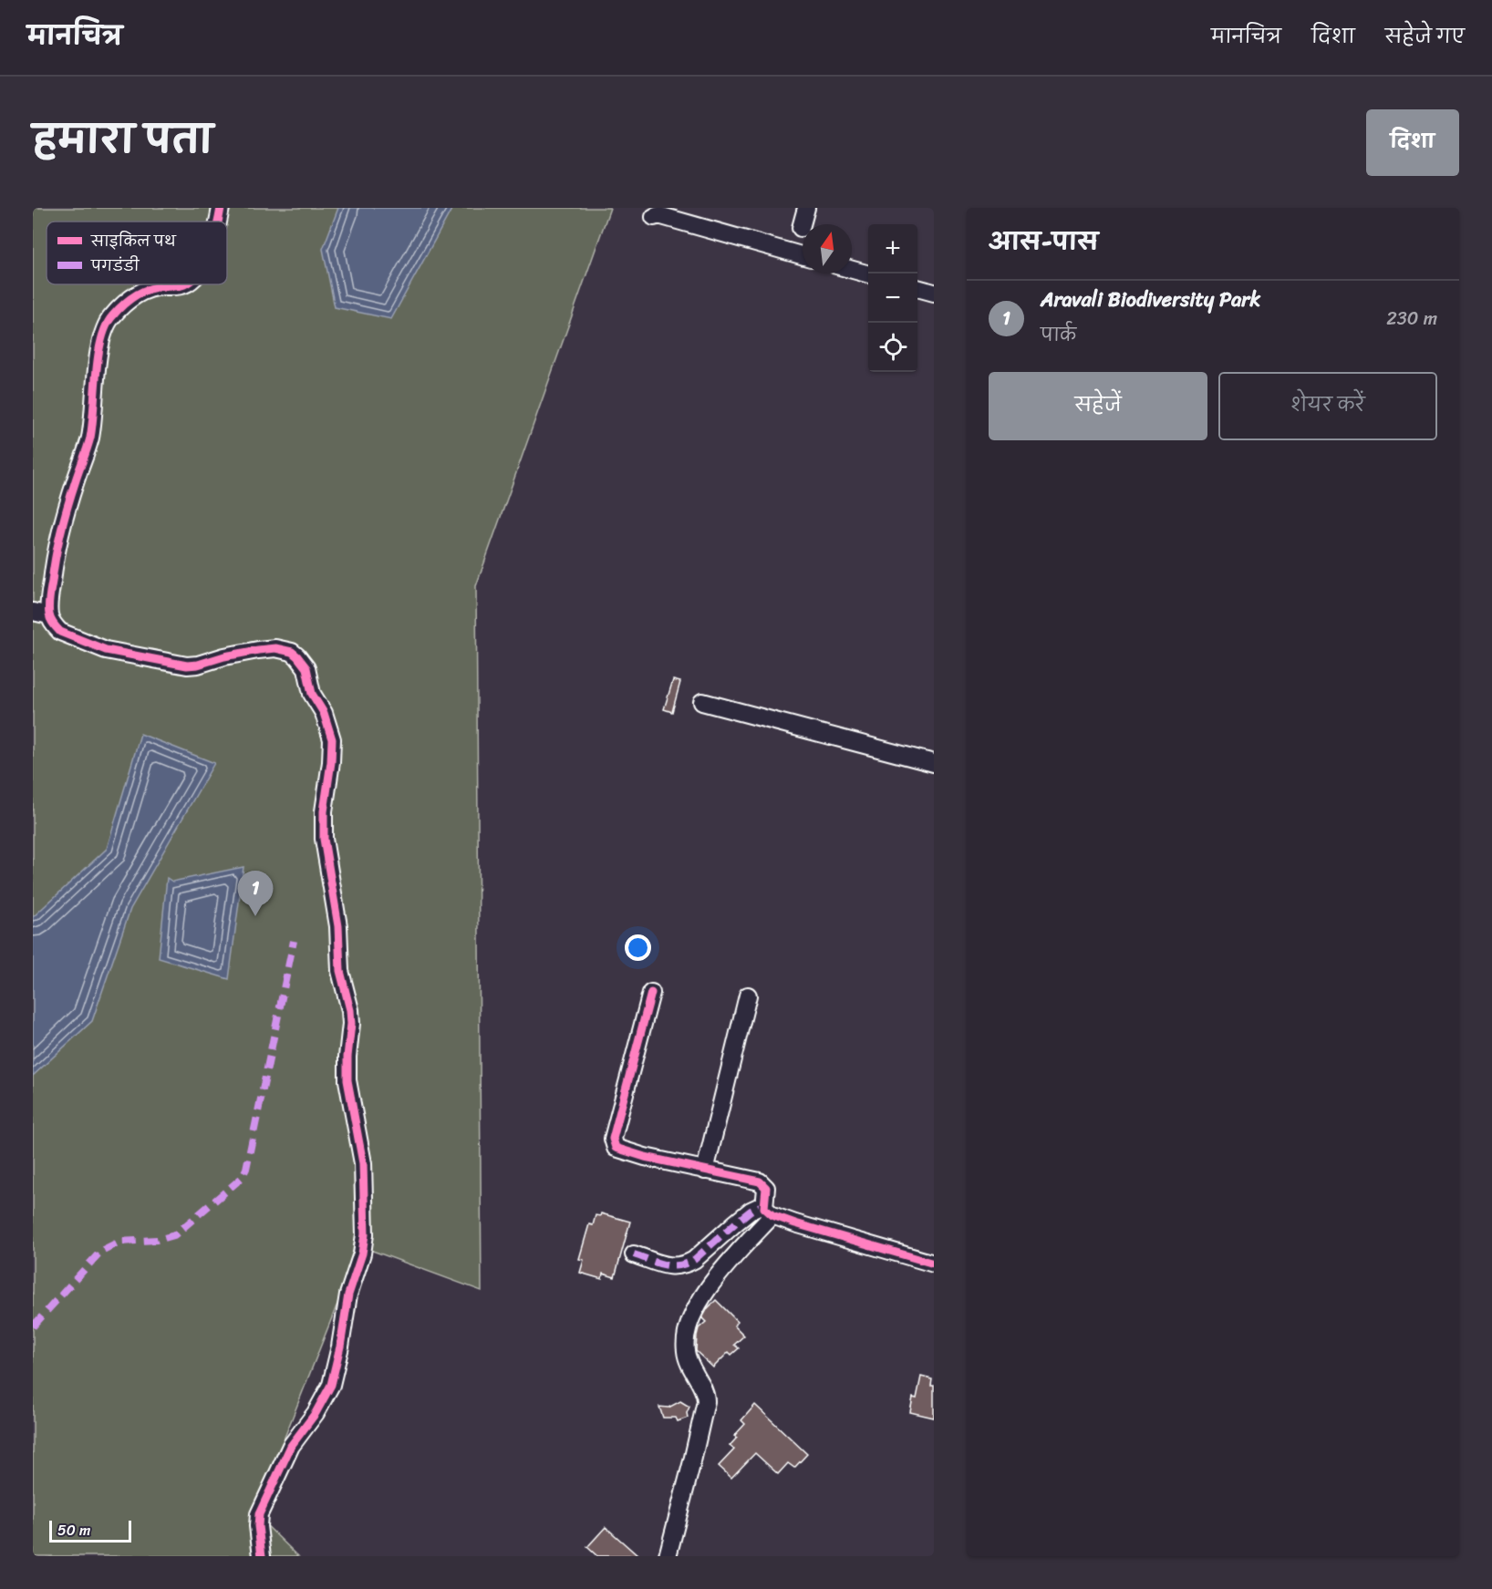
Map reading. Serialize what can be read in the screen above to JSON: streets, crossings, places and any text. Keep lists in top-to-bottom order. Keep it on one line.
{"legend":["साइकिल पथ","पगडंडी"],"scale_bar":"50 m","north":"top","page":{"header":"मानचित्र","nav":["मानचित्र","दिशा","सहेजे गए"],"title":"हमारा पता","buttons":["दिशा",["सहेजें","शेयर करें"]],"heading":"आस-पास","map_buttons":["+","−"],"list":[{"mark":"1","name":"Aravali Biodiversity Park","note":"पार्क","value":"230 m"}],"pins":"1","scale":"50 m"}}
